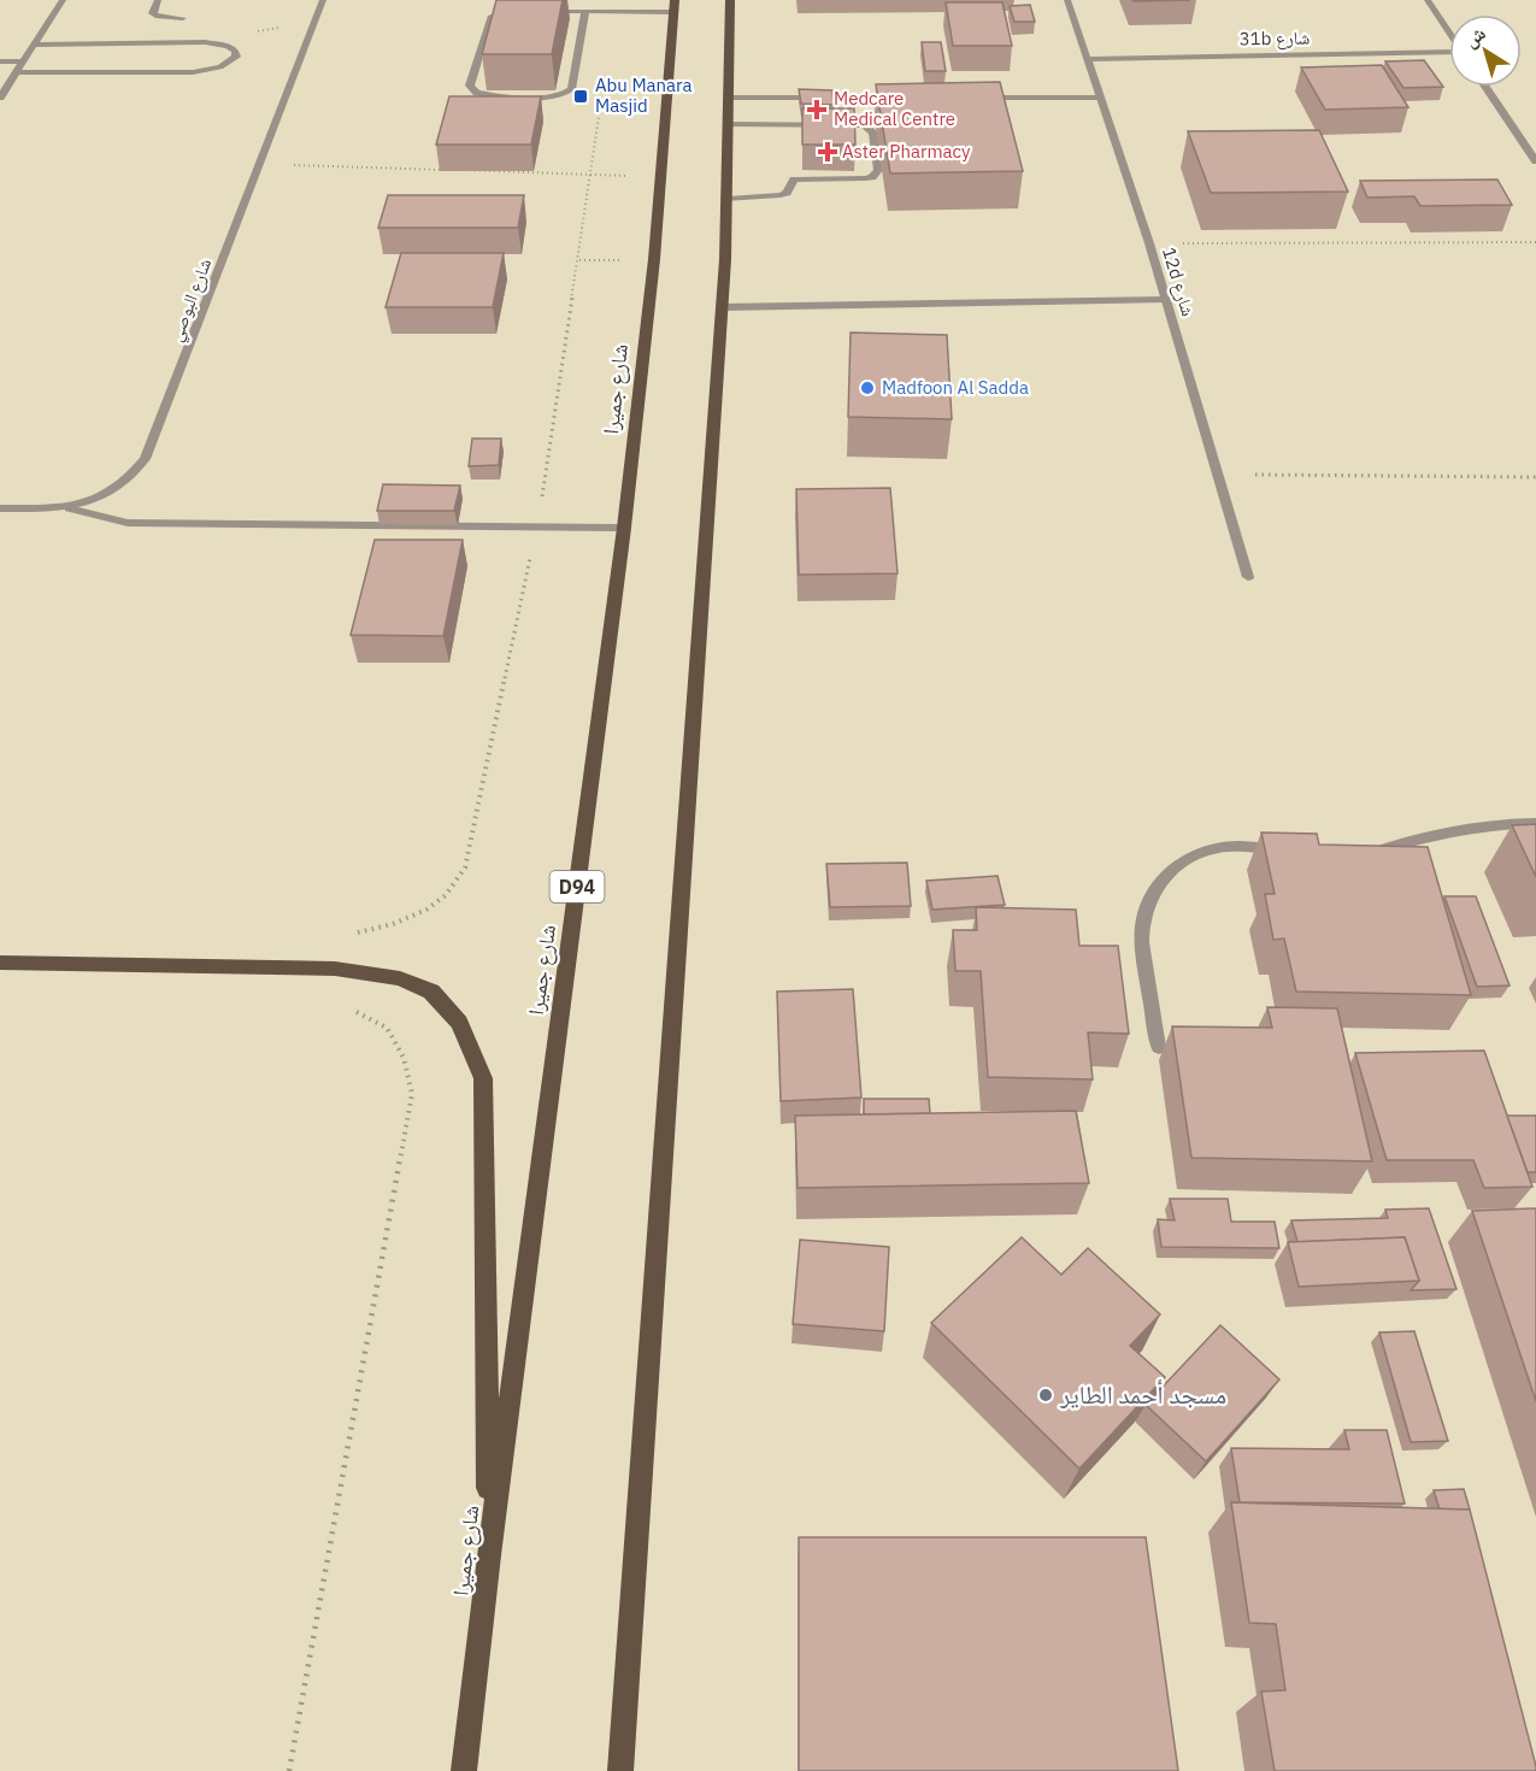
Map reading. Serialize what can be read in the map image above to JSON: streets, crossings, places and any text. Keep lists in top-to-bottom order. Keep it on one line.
{"streets":{"main road":["شارع جميرا","D94"],"street":["31b شارع","12d شارع","شارع البوصي"]},"crossings":[["31b شارع","12d شارع"]],"places":{"transit":["Abu Manara Masjid"],"health":["Medcare Medical Centre","Aster Pharmacy"],"other":["Madfoon Al Sadda","مسجد أحمد الطاير"]},"north":"top left"}
